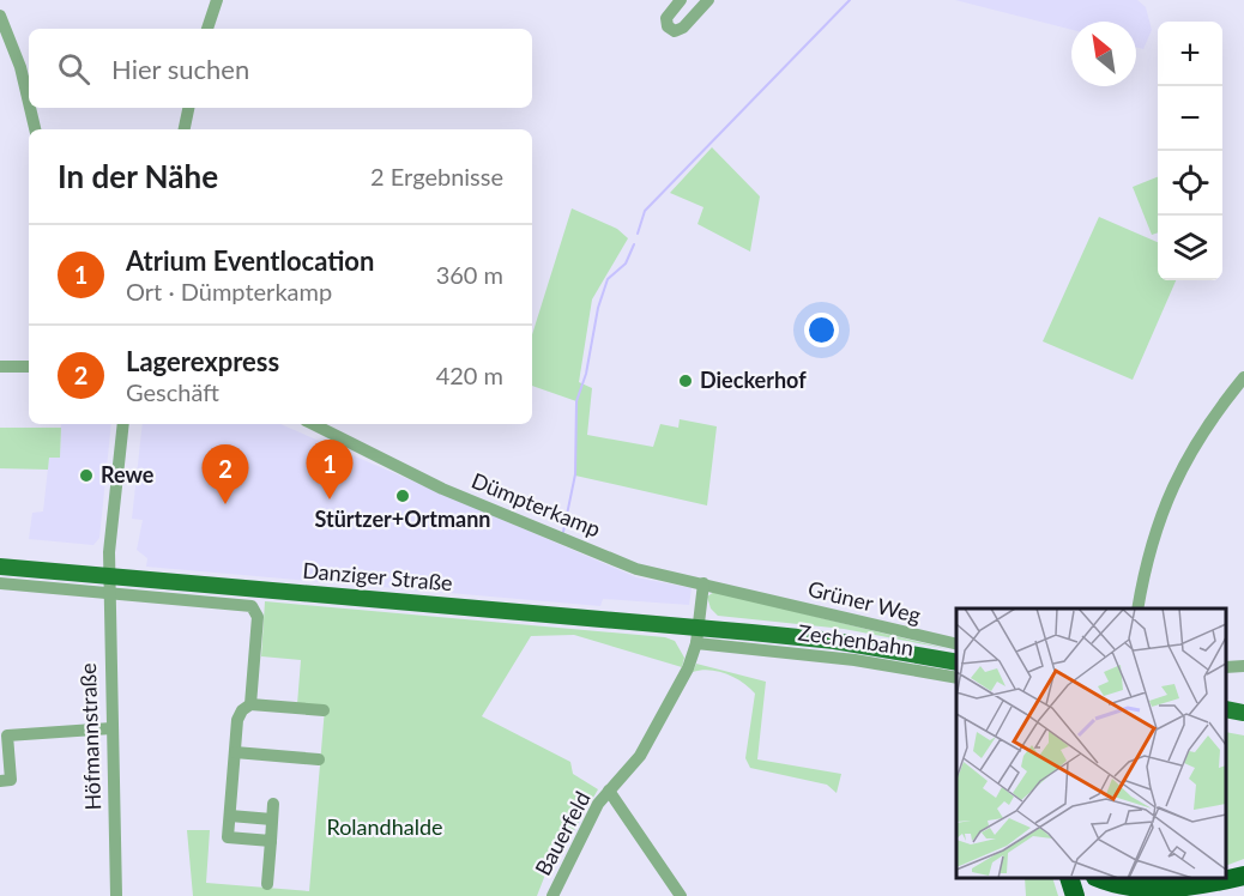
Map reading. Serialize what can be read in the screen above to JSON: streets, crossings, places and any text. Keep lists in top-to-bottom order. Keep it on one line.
{"streets":{"main road":["Danziger Straße","Zechenbahn"],"street":["Dümpterkamp","Grüner Weg","Höfmannstraße","Bauerfeld"]},"crossings":[["Dümpterkamp","Grüner Weg"],["Dümpterkamp","Bauerfeld"],["Danziger Straße","Zechenbahn"],["Danziger Straße","Höfmannstraße"],["Danziger Straße","Bauerfeld"]],"parks":["Rolandhalde"],"places":["Dieckerhof","Rewe","Stürtzer+Ortmann"],"north":"top left","page":{"map_buttons":["+","−"],"search":"Hier suchen","heading":["In der Nähe","2 Ergebnisse"],"list":[{"mark":"1","name":"Atrium Eventlocation","note":"Ort · Dümpterkamp","value":"360 m"},{"mark":"2","name":"Lagerexpress","note":"Geschäft","value":"420 m"}],"pins":["1","2"]}}
